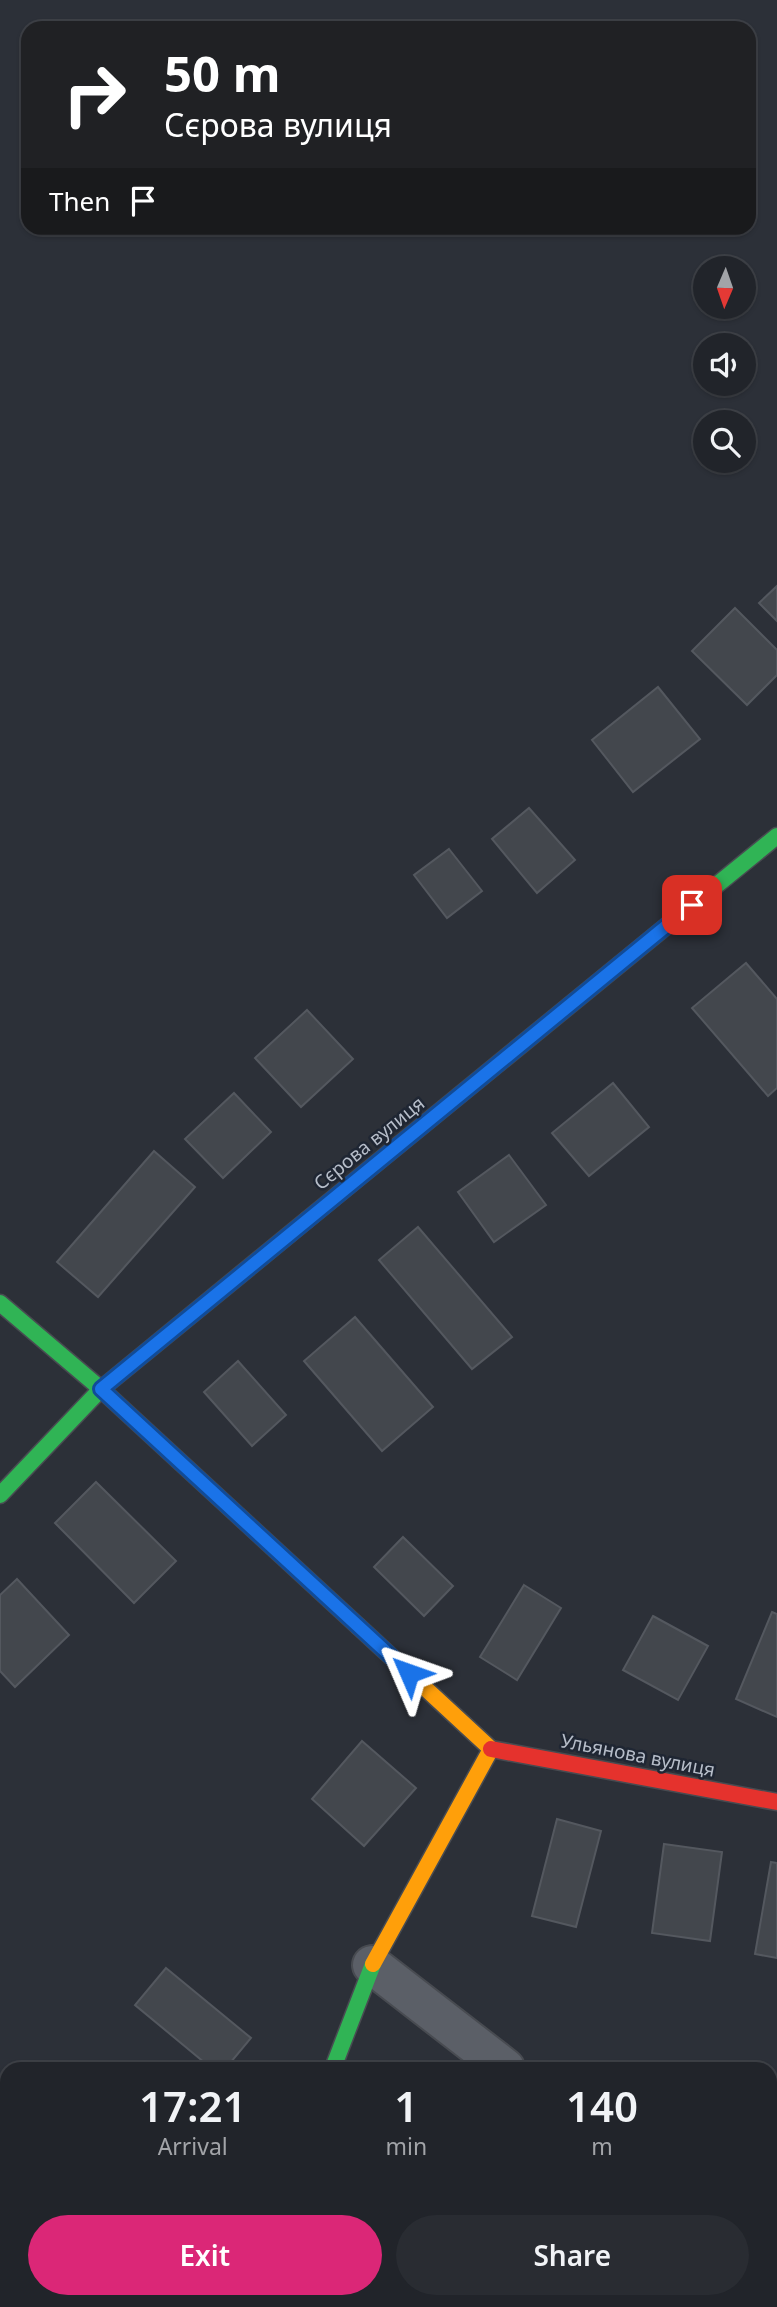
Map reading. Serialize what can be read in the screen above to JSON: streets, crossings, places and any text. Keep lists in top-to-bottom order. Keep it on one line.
{"streets":{"street":["Сєрова вулиця","Ульянова вулиця"]},"north":"bottom","page":{"turn":["50 m","Сєрова вулиця"],"then":"Then","eta":["17:21","Arrival","1","min","140","m"],"buttons":["Exit","Share"]}}
